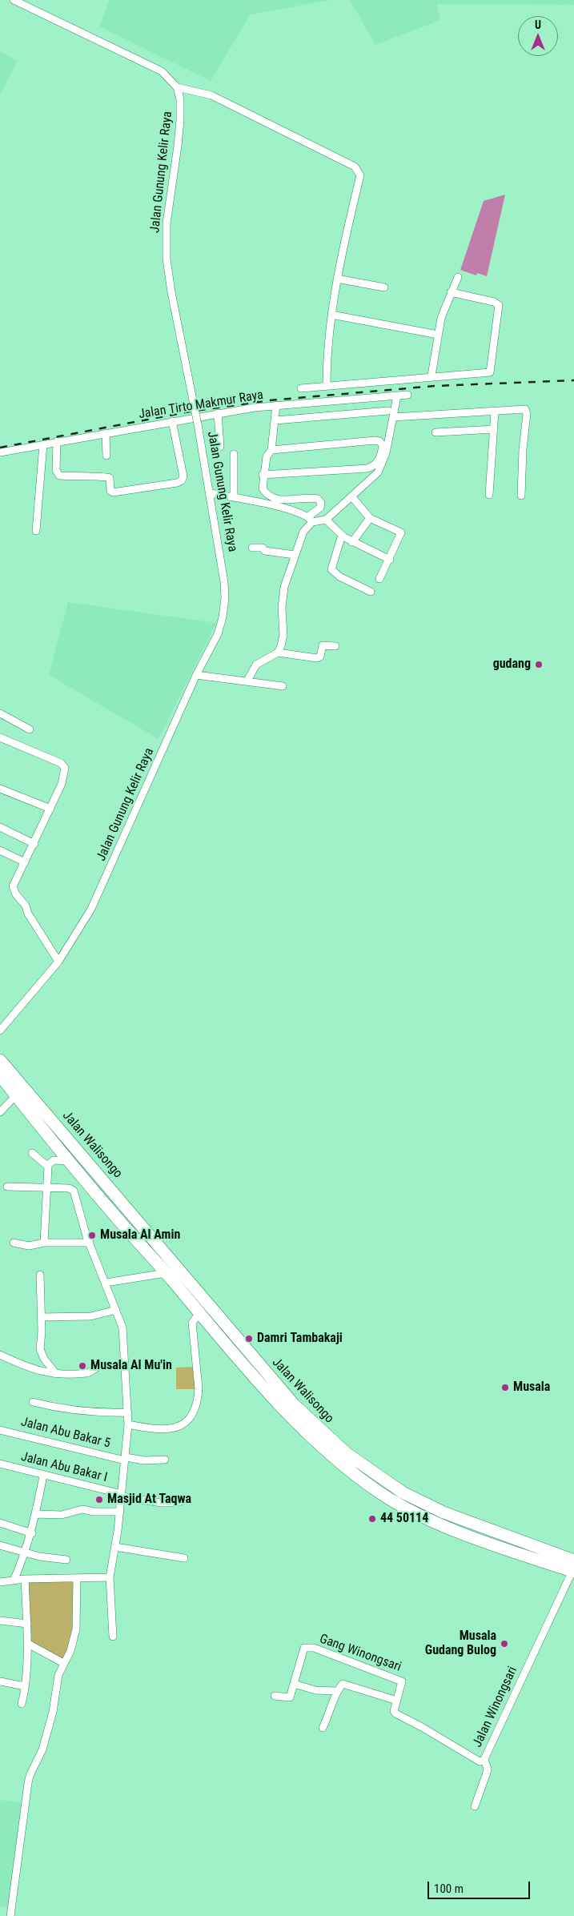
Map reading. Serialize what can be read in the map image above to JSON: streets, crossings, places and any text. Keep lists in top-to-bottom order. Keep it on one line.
{"streets":{"highway":["Jalan Walisongo"],"street":["Jalan Gunung Kelir Raya","Jalan Tirto Makmur Raya","Jalan Abu Bakar 5","Jalan Abu Bakar I","Gang Winongsari","Jalan Winongsari"]},"crossings":[["Jalan Walisongo","Jalan Winongsari"],["Gang Winongsari","Jalan Winongsari"]],"places":["gudang","Musala Al Amin","Damri Tambakaji","Musala Al Mu'in","Musala","Masjid At Taqwa","44 50114","Musala Gudang Bulog"],"scale_bar":"100 m","north":"top"}
